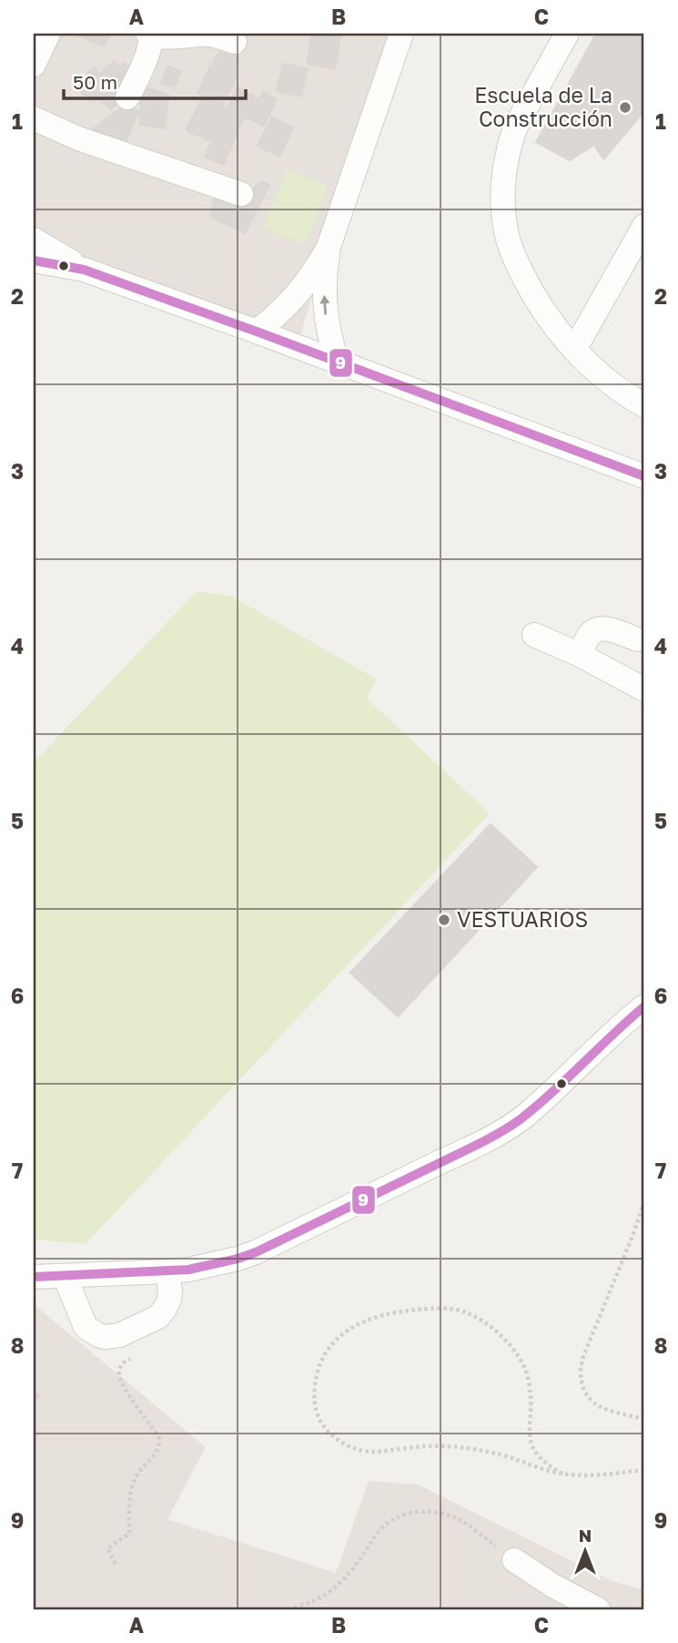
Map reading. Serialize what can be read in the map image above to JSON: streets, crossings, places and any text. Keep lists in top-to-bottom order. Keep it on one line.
{"places":["Escuela de La Construcción","VESTUARIOS"],"lines":["transit line 9"],"scale_bar":"50 m","north":"top","grid":{"columns":["A","B","C"],"rows":["1","2","3","4","5","6","7","8","9"]}}
